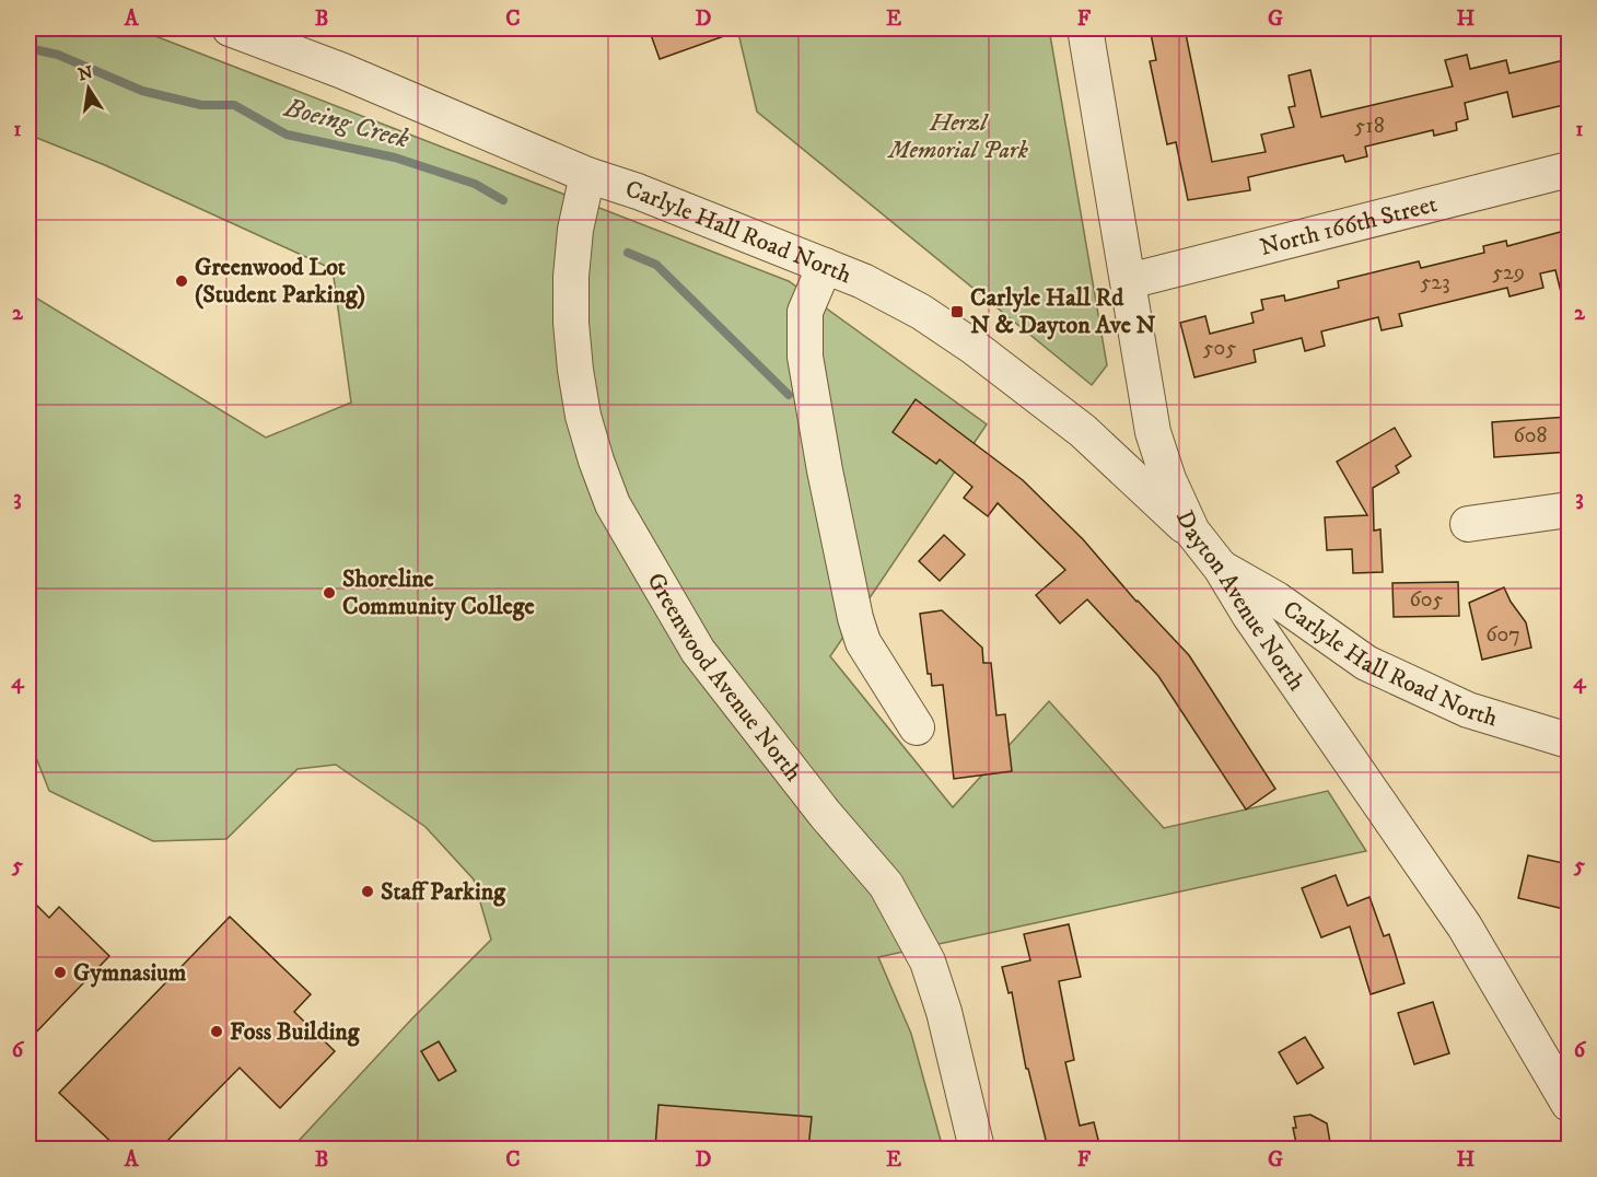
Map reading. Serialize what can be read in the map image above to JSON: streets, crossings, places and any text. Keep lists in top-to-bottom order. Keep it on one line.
{"streets":{"street":["North 166th Street","Carlyle Hall Road North","Dayton Avenue North","Greenwood Avenue North"]},"crossings":[["North 166th Street","Dayton Avenue North"],["Carlyle Hall Road North","Dayton Avenue North"],["Carlyle Hall Road North","Greenwood Avenue North"]],"water":["Boeing Creek"],"parks":["Herzl Memorial Park"],"places":{"other":["Greenwood Lot (Student Parking)","Shoreline Community College","Staff Parking","Gymnasium","Foss Building"],"transit":["Carlyle Hall Rd N & Dayton Ave N"]},"house_numbers":["518","529","523","505","608","605","607"],"north":"top","grid":{"columns":["A","B","C","D","E","F","G","H"],"rows":["1","2","3","4","5","6"]}}
